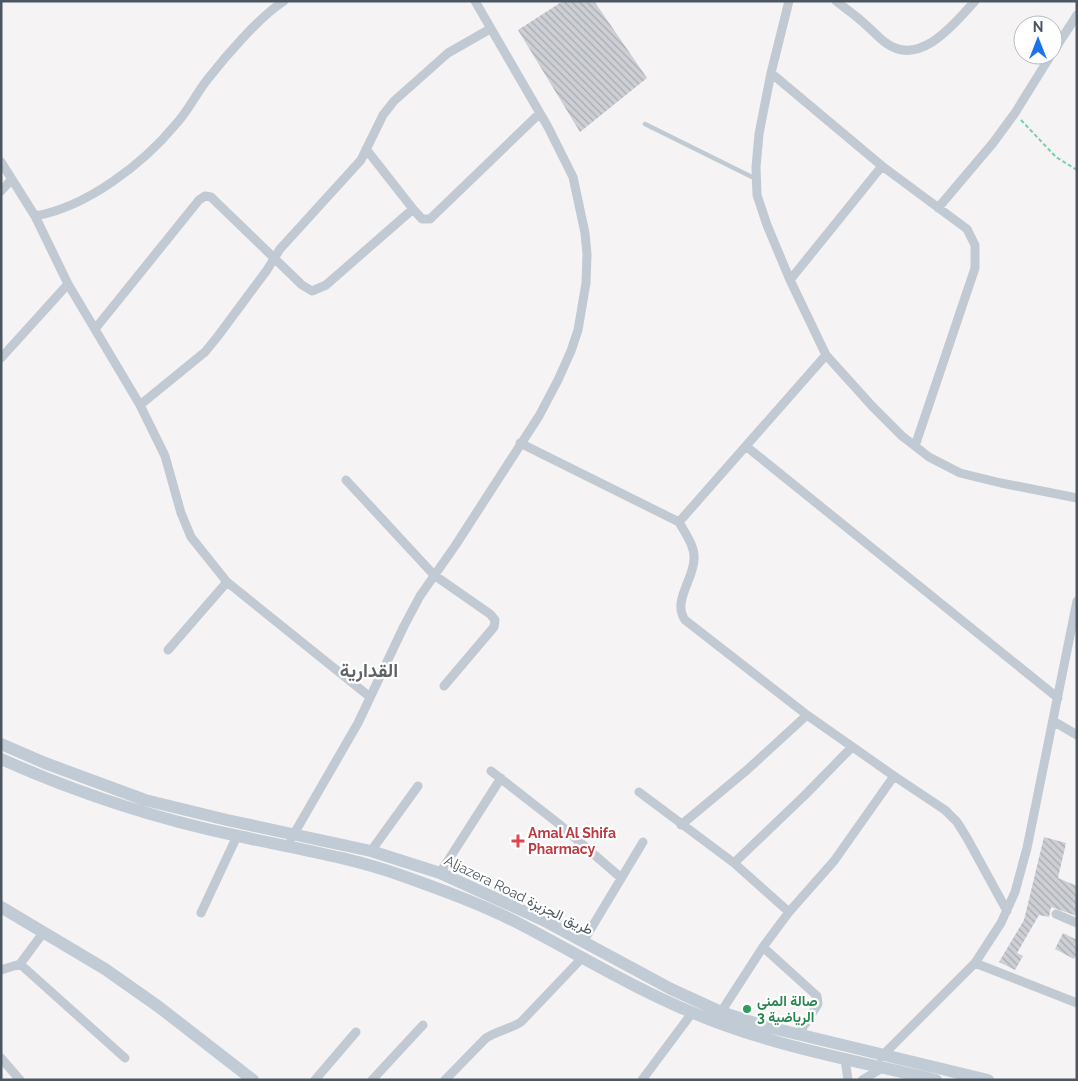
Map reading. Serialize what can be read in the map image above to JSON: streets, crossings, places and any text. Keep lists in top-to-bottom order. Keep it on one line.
{"streets":{"main road":["Aljazera Road طريق الجزيزة"]},"districts":["القدارية"],"places":{"health":["Amal Al Shifa Pharmacy"],"other":["صالة المنى الرياضية 3"]},"north":"top"}
